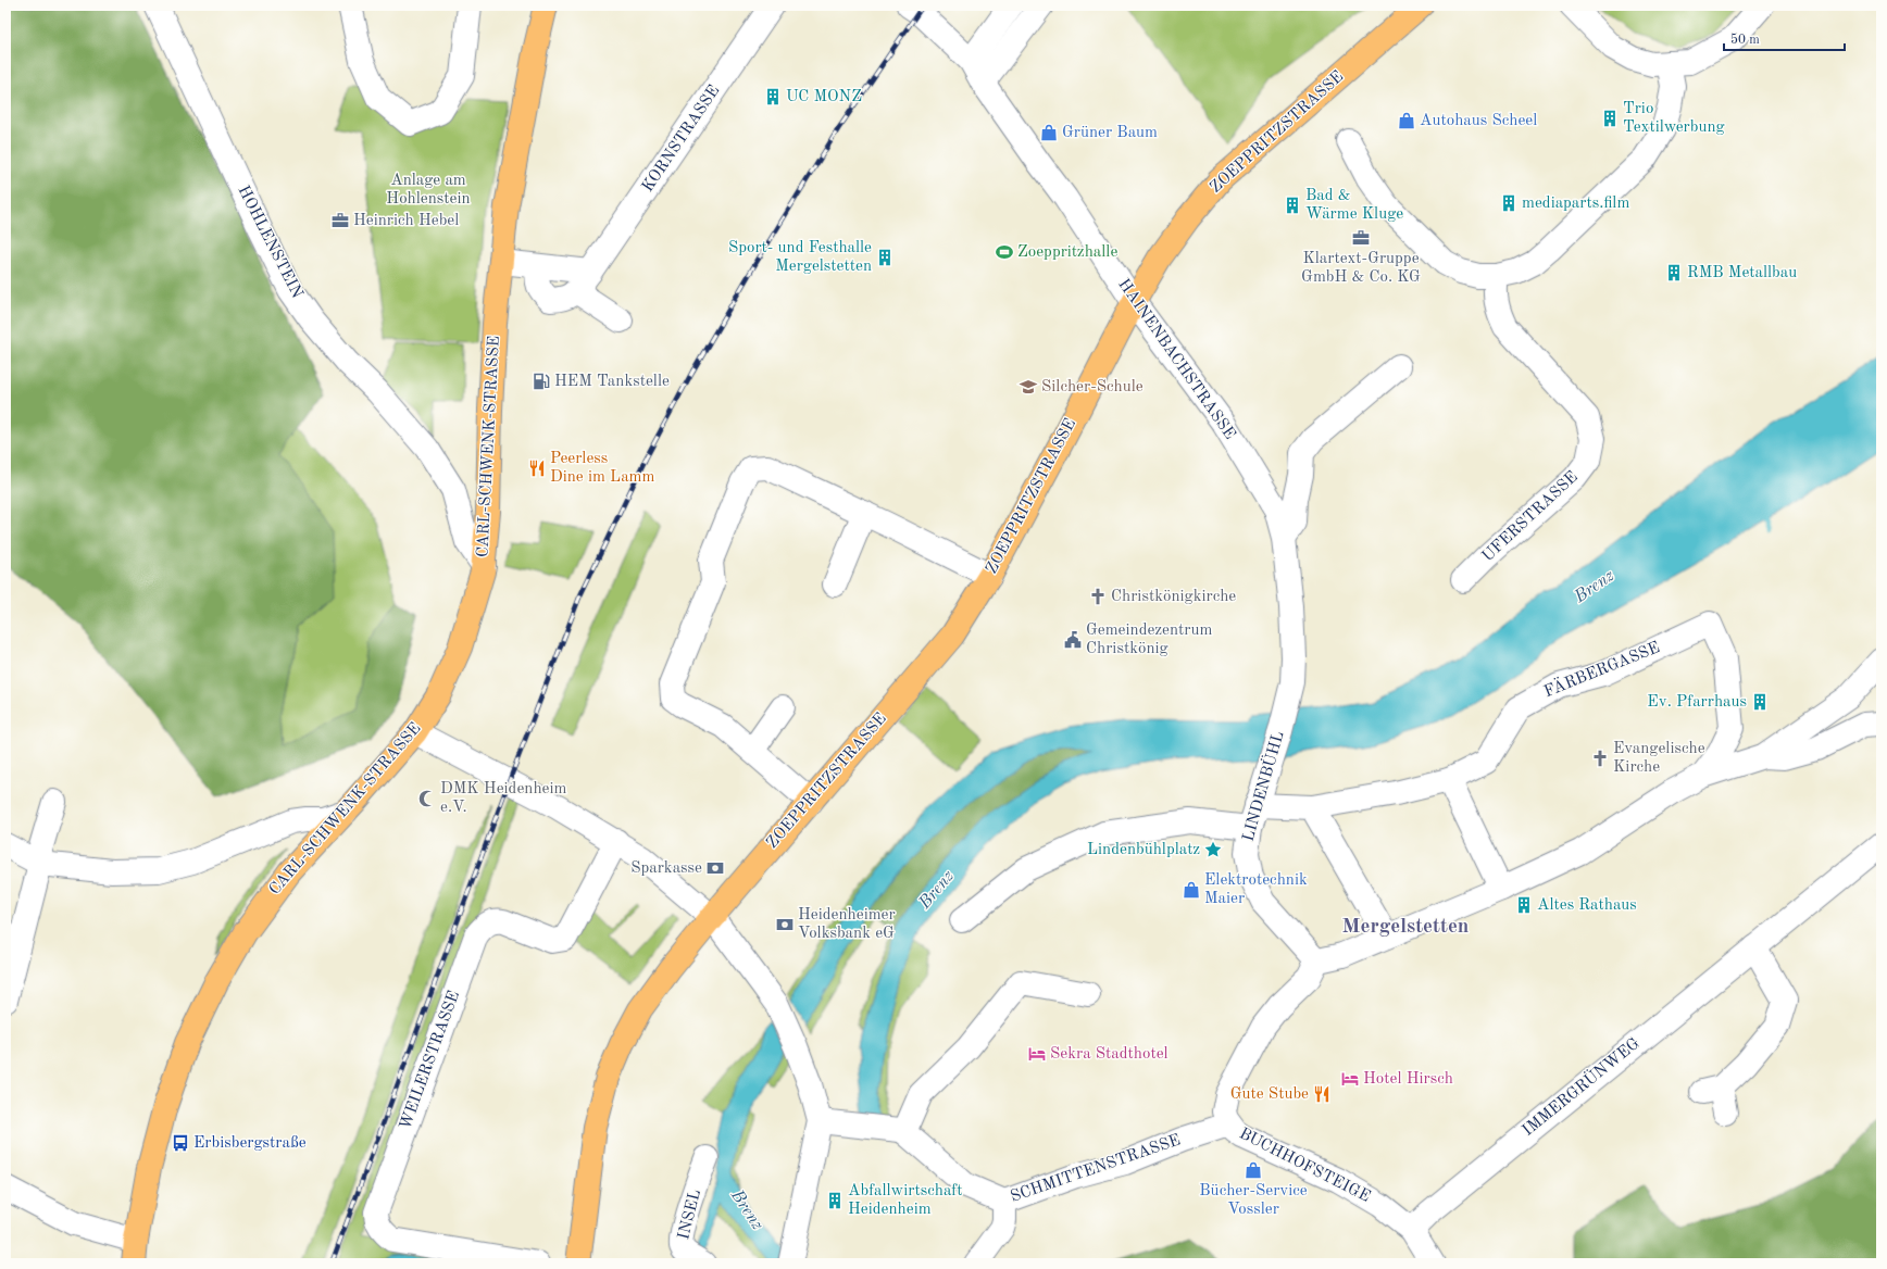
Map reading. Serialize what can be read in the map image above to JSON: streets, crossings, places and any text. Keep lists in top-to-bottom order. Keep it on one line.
{"streets":{"main road":["ZOEPPRITZSTRASSE","CARL-SCHWENK-STRASSE"],"street":["KORNSTRASSE","HOHLENSTEIN","HAINENBACHSTRASSE","UFERSTRASSE","FÄRBERGASSE","LINDENBÜHL","WEILERSTRASSE","IMMERGRÜNWEG","BUCHHOFSTEIGE","SCHMITTENSTRASSE","INSEL"]},"crossings":[["ZOEPPRITZSTRASSE","HAINENBACHSTRASSE"],["HOHLENSTEIN","CARL-SCHWENK-STRASSE"],["HAINENBACHSTRASSE","LINDENBÜHL"],["FÄRBERGASSE","LINDENBÜHL"],["IMMERGRÜNWEG","BUCHHOFSTEIGE"],["BUCHHOFSTEIGE","SCHMITTENSTRASSE"]],"districts":["Mergelstetten"],"water":["Brenz"],"parks":["Anlage am Hohlenstein"],"places":{"building":["UC MONZ","Trio Textilwerbung","mediaparts.film","Bad & Wärme Kluge","Sport- und Festhalle Mergelstetten","RMB Metallbau","Ev. Pfarrhaus","Altes Rathaus","Abfallwirtschaft Heidenheim"],"shop":["Autohaus Scheel","Grüner Baum","Elektrotechnik Maier","Bücher-Service Vossler"],"office":["Heinrich Hebel","Klartext-Gruppe GmbH & Co. KG"],"sports":["Zoeppritzhalle"],"fuel station":["HEM Tankstelle"],"school or university":["Silcher-Schule"],"restaurant":["Peerless Dine im Lamm","Gute Stube"],"church":["Christkönigkirche","Evangelische Kirche"],"public building":["Gemeindezentrum Christkönig"],"mosque":["DMK Heidenheim e.V."],"place":["Lindenbühlplatz"],"bank":["Sparkasse","Heidenheimer Volksbank eG"],"hotel":["Sekra Stadthotel","Hotel Hirsch"],"bus stop":["Erbisbergstraße"]},"scale_bar":"50 m"}
